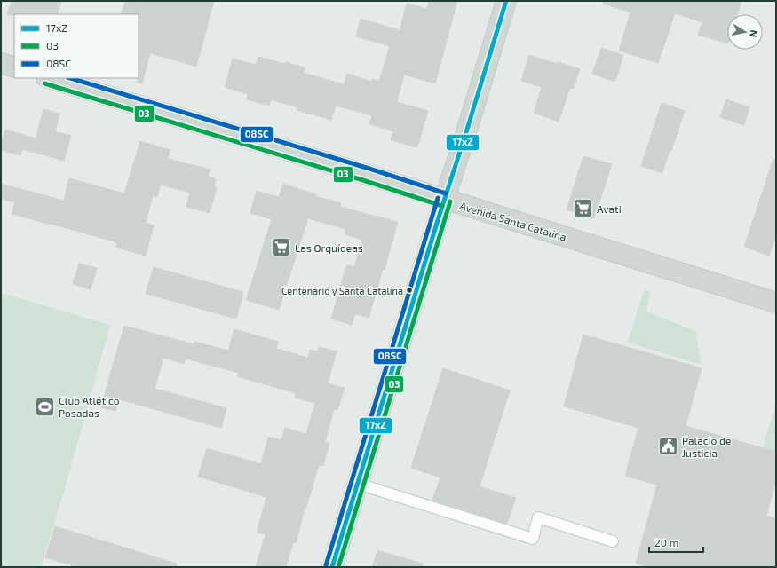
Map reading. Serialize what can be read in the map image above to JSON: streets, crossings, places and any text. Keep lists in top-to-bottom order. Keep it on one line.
{"streets":{"main road":["Avenida Santa Catalina"]},"places":{"supermarket":["Avati","Las Orquídeas"],"other":["Centenario y Santa Catalina"],"sports":["Club Atlético Posadas"],"public building":["Palacio de Justicia"]},"lines":["transit line 17xZ","transit line 08SC","transit line 03"],"legend":["17xZ","03","08SC"],"scale_bar":"20 m","north":"right"}
